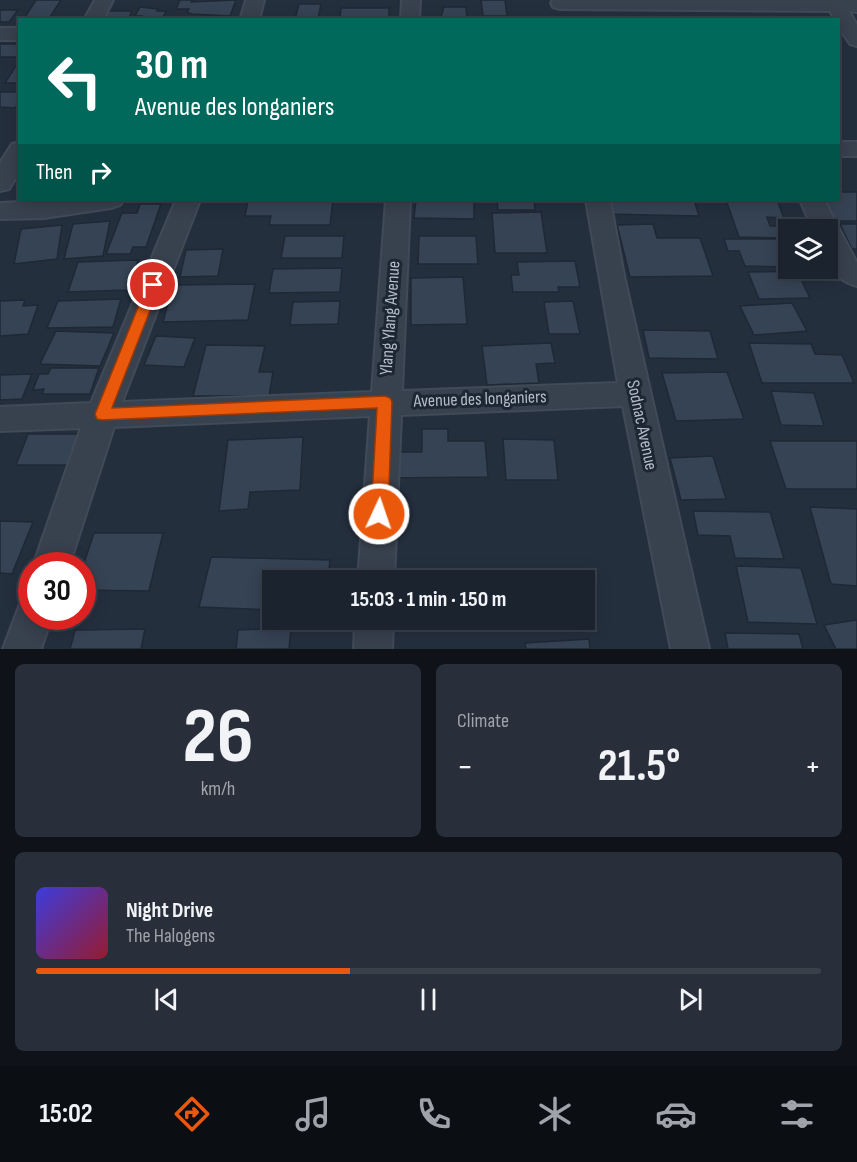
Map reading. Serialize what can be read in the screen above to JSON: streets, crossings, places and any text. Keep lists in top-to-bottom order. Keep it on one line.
{"streets":{"street":["Ylang Ylang Avenue","Avenue des longaniers","Sodnac Avenue"]},"crossings":[["Ylang Ylang Avenue","Avenue des longaniers"],["Avenue des longaniers","Sodnac Avenue"]],"page":{"turn":["30 m","Avenue des longaniers"],"then":"Then","limit":"30","trip":"15:03 · 1 min · 150 m","tile":[["26","km/h"],"Climate"],"heat":["−","21.5°","+"],"song":["Night Drive","The Halogens"],"tabs":"15:02"}}
